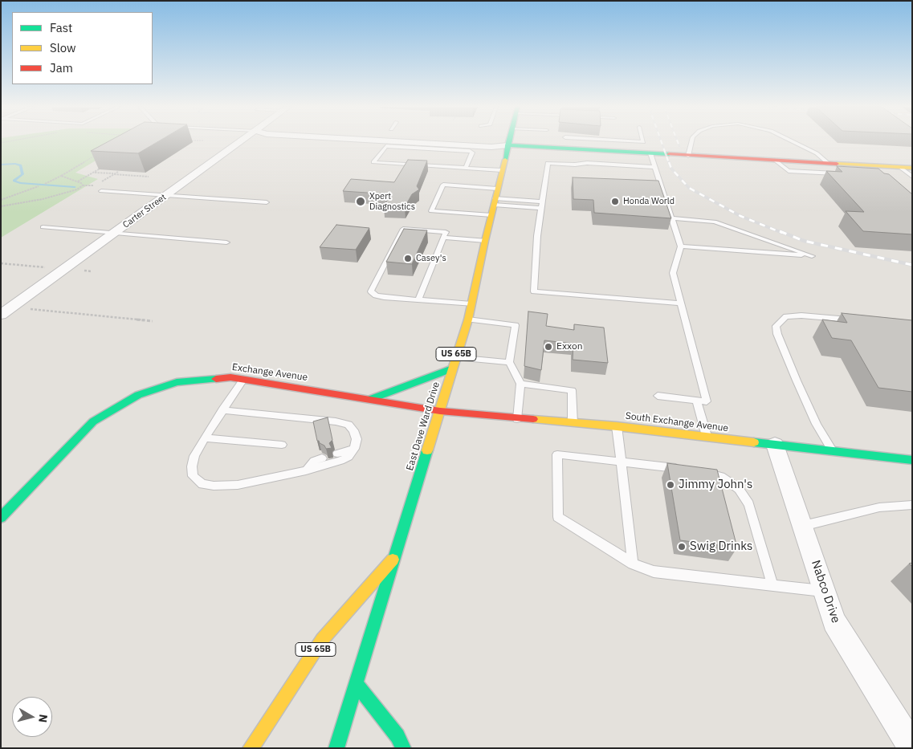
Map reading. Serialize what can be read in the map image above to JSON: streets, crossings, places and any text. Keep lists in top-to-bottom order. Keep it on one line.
{"streets":{"main road":["US 65B","Exchange Avenue","South Exchange Avenue","East Dave Ward Drive"],"street":["Carter Street","Nabco Drive"]},"crossings":[["US 65B","East Dave Ward Drive"],["Exchange Avenue","South Exchange Avenue"],["Exchange Avenue","East Dave Ward Drive"],["South Exchange Avenue","East Dave Ward Drive"],["South Exchange Avenue","Nabco Drive"]],"places":["Xpert Diagnostics","Honda World","Casey's","Exxon","Jimmy John's","Swig Drinks"],"legend":["Fast","Slow","Jam"],"north":"right"}
